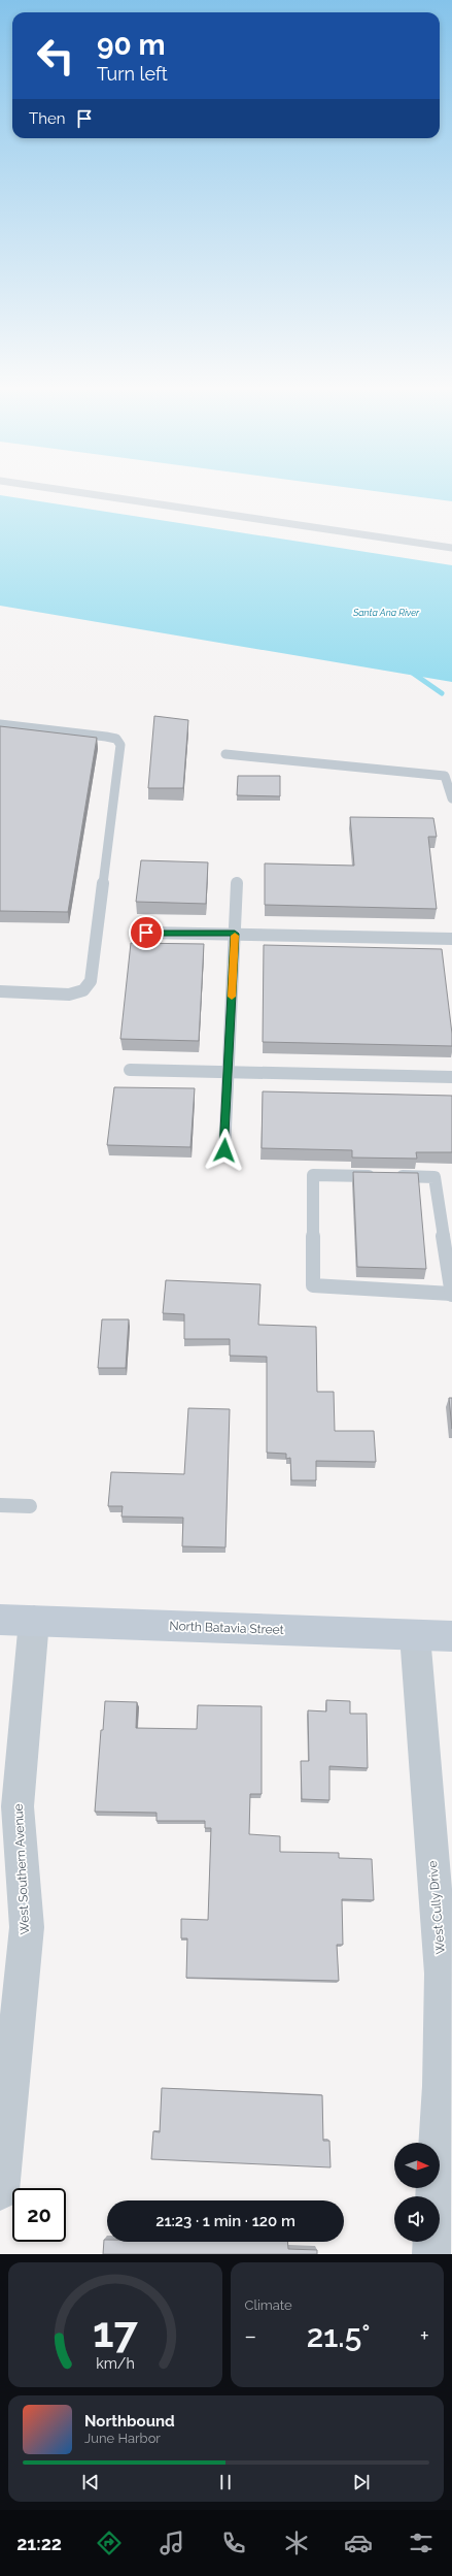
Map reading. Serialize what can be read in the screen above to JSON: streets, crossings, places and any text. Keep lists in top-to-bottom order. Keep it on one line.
{"streets":{"main road":["North Batavia Street"],"street":["West Southern Avenue","West Cully Drive"]},"crossings":[["North Batavia Street","West Southern Avenue"],["North Batavia Street","West Cully Drive"]],"water":["Santa Ana River"],"north":"right","page":{"turn":["90 m","Turn left"],"then":"Then","limit":"20","trip":"21:23 · 1 min · 120 m","tile":"Climate","heat":["−","21.5°","+"],"song":["Northbound","June Harbor"],"tabs":"21:22","gauge":["17","km/h"]}}
